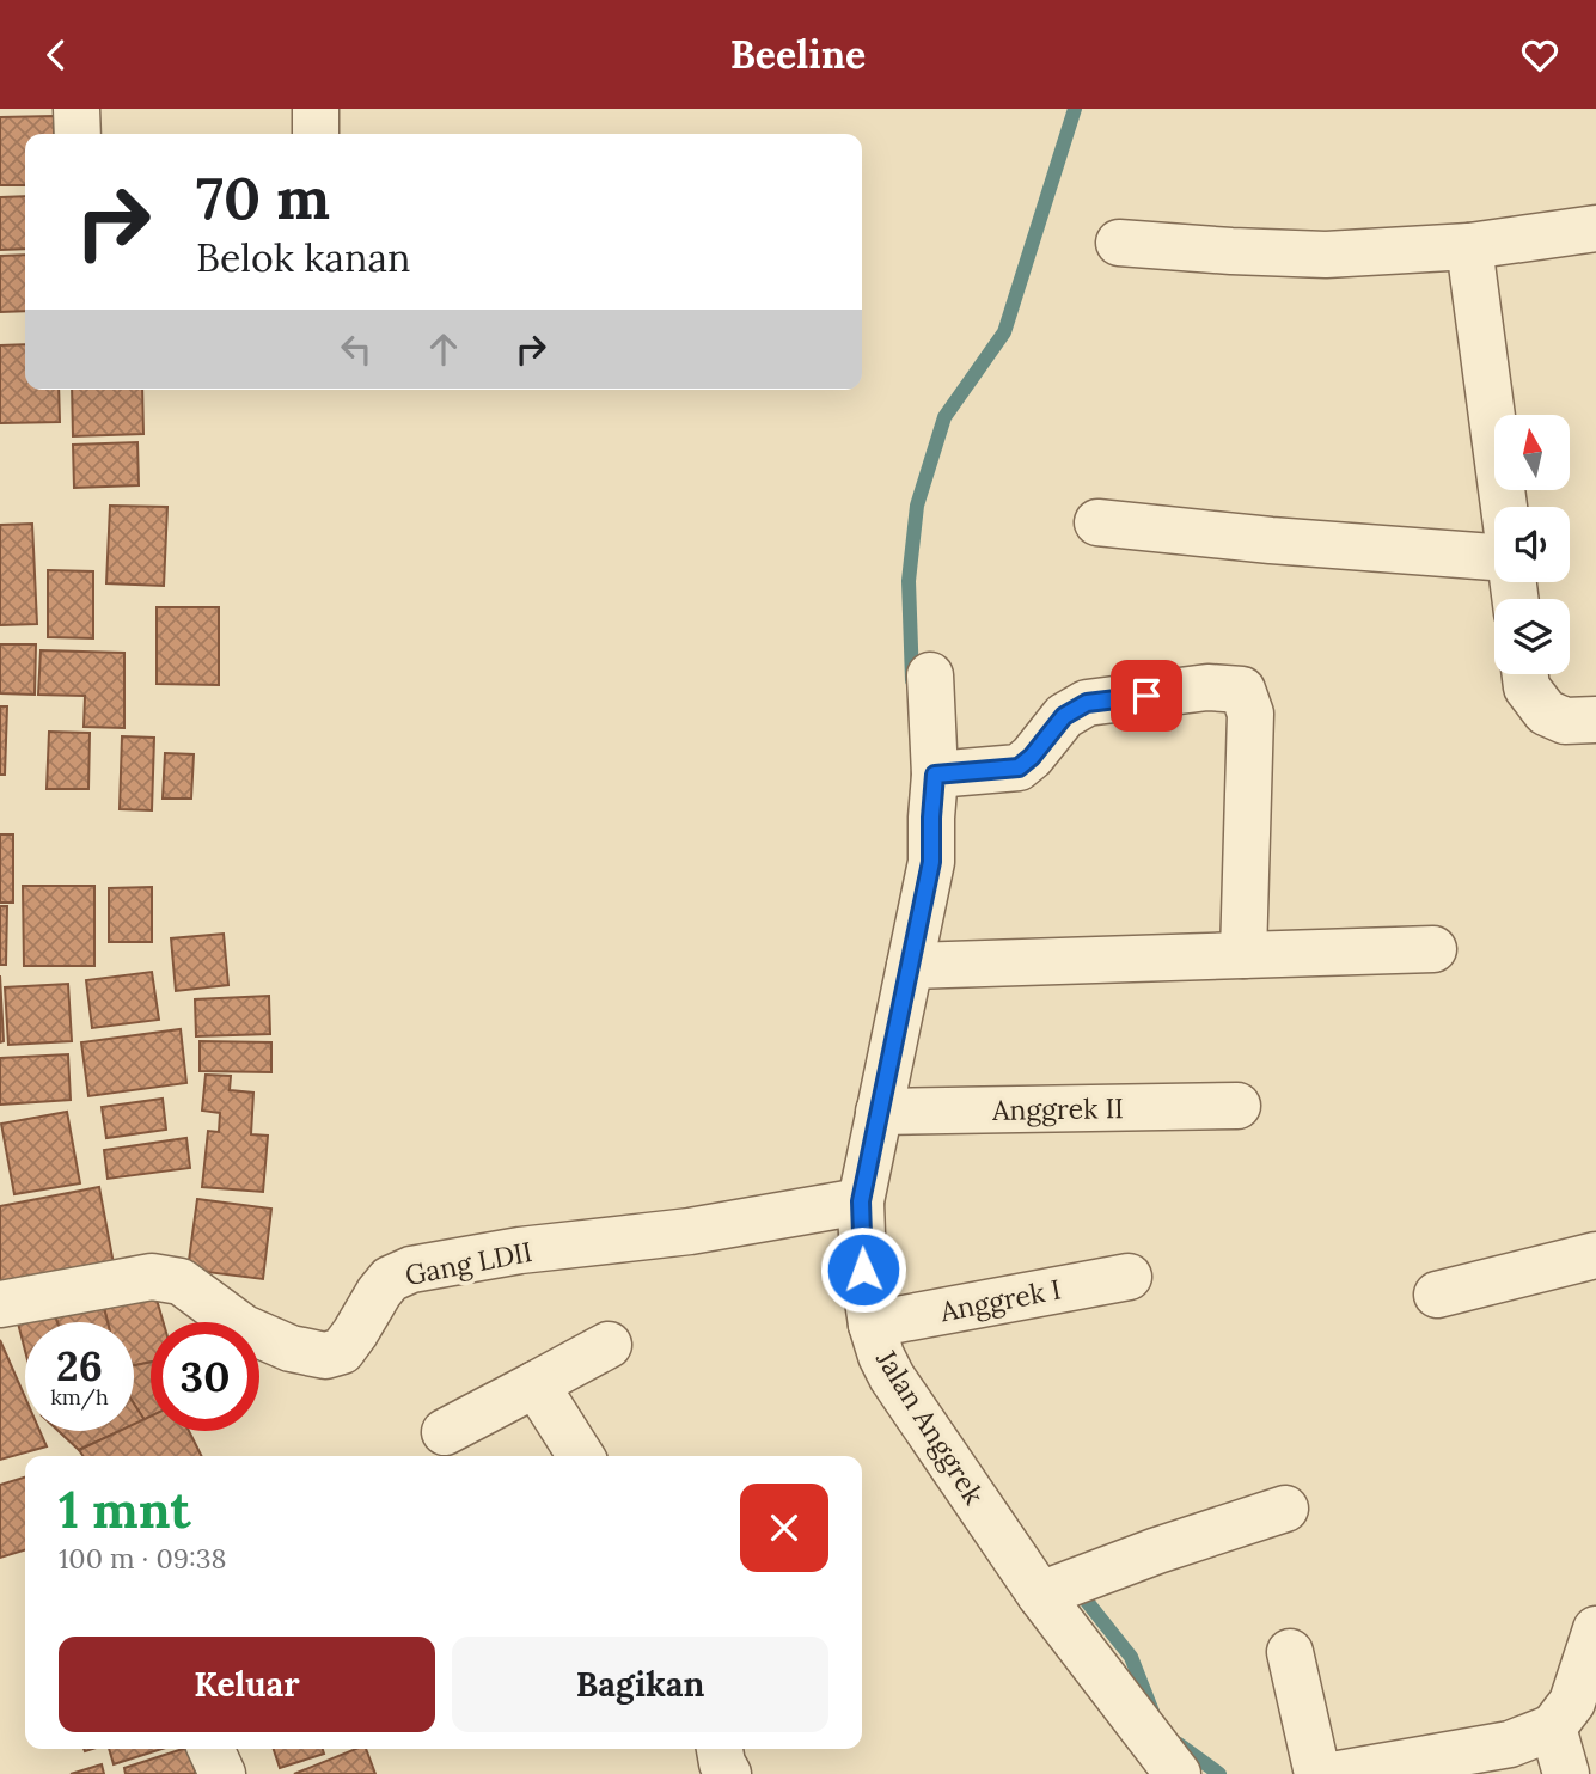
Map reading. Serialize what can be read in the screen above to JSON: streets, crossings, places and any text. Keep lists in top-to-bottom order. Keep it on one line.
{"streets":{"street":["Anggrek II","Gang LDII","Anggrek I","Jalan Anggrek"]},"crossings":[["Anggrek II","Jalan Anggrek"],["Gang LDII","Jalan Anggrek"],["Anggrek I","Jalan Anggrek"]],"north":"top","page":{"header":"Beeline","turn":["70 m","Belok kanan"],"speed":"26 km/h","limit":"30","heading":["1 mnt","100 m · 09:38"],"buttons":["Keluar","Bagikan"]}}
